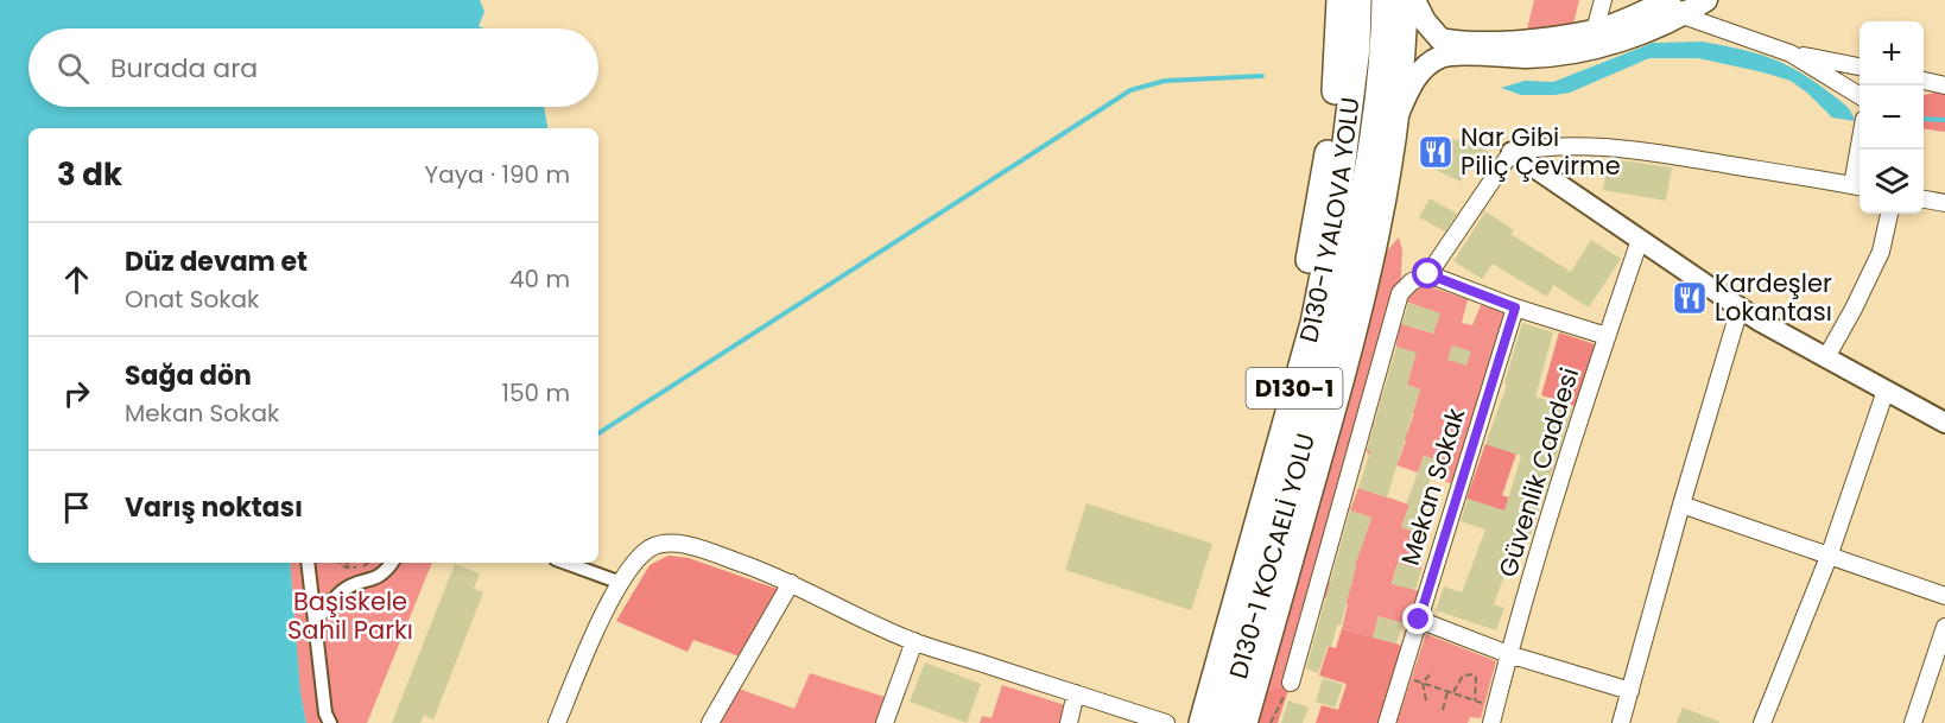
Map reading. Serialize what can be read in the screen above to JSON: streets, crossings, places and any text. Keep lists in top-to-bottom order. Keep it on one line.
{"streets":{"highway":["D130-1 YALOVA YOLU","D130-1","D130-1 KOCAELİ YOLU"],"street":["Güvenlik Caddesi","Mekan Sokak"]},"parks":["Başiskele Sahil Parkı"],"places":{"restaurant":["Nar Gibi Piliç Çevirme","Kardeşler Lokantası"]},"page":{"map_buttons":["+","−"],"search":"Burada ara","heading":["3 dk","Yaya · 190 m"],"list":[["Düz devam et","Onat Sokak","40 m"],["Sağa dön","Mekan Sokak","150 m"],"Varış noktası"]}}
